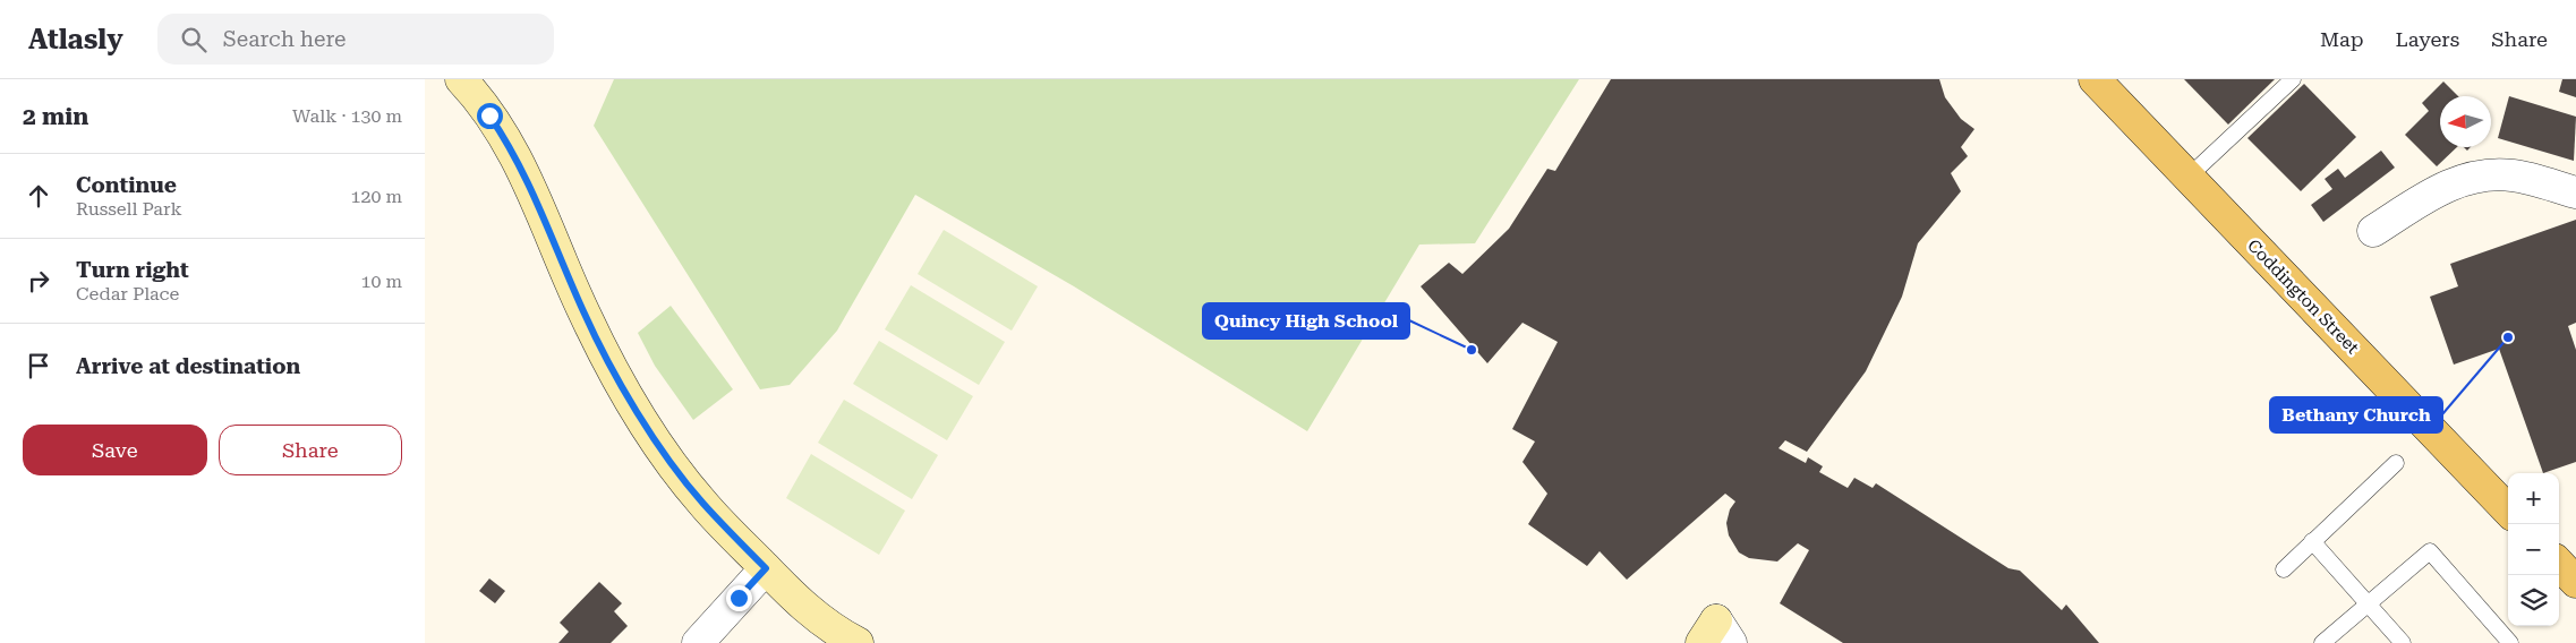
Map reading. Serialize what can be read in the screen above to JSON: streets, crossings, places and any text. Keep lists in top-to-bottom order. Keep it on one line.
{"streets":{"main road":["Coddington Street"]},"places":["Bethany Church","Quincy High School"],"north":"left","page":{"header":"Atlasly","search":"Search here","nav":["Map","Layers","Share"],"heading":["2 min","Walk · 130 m"],"list":[["Continue","Russell Park","120 m"],["Turn right","Cedar Place","10 m"],"Arrive at destination"],"buttons":["Save","Share"],"map_buttons":["+","−"]}}
